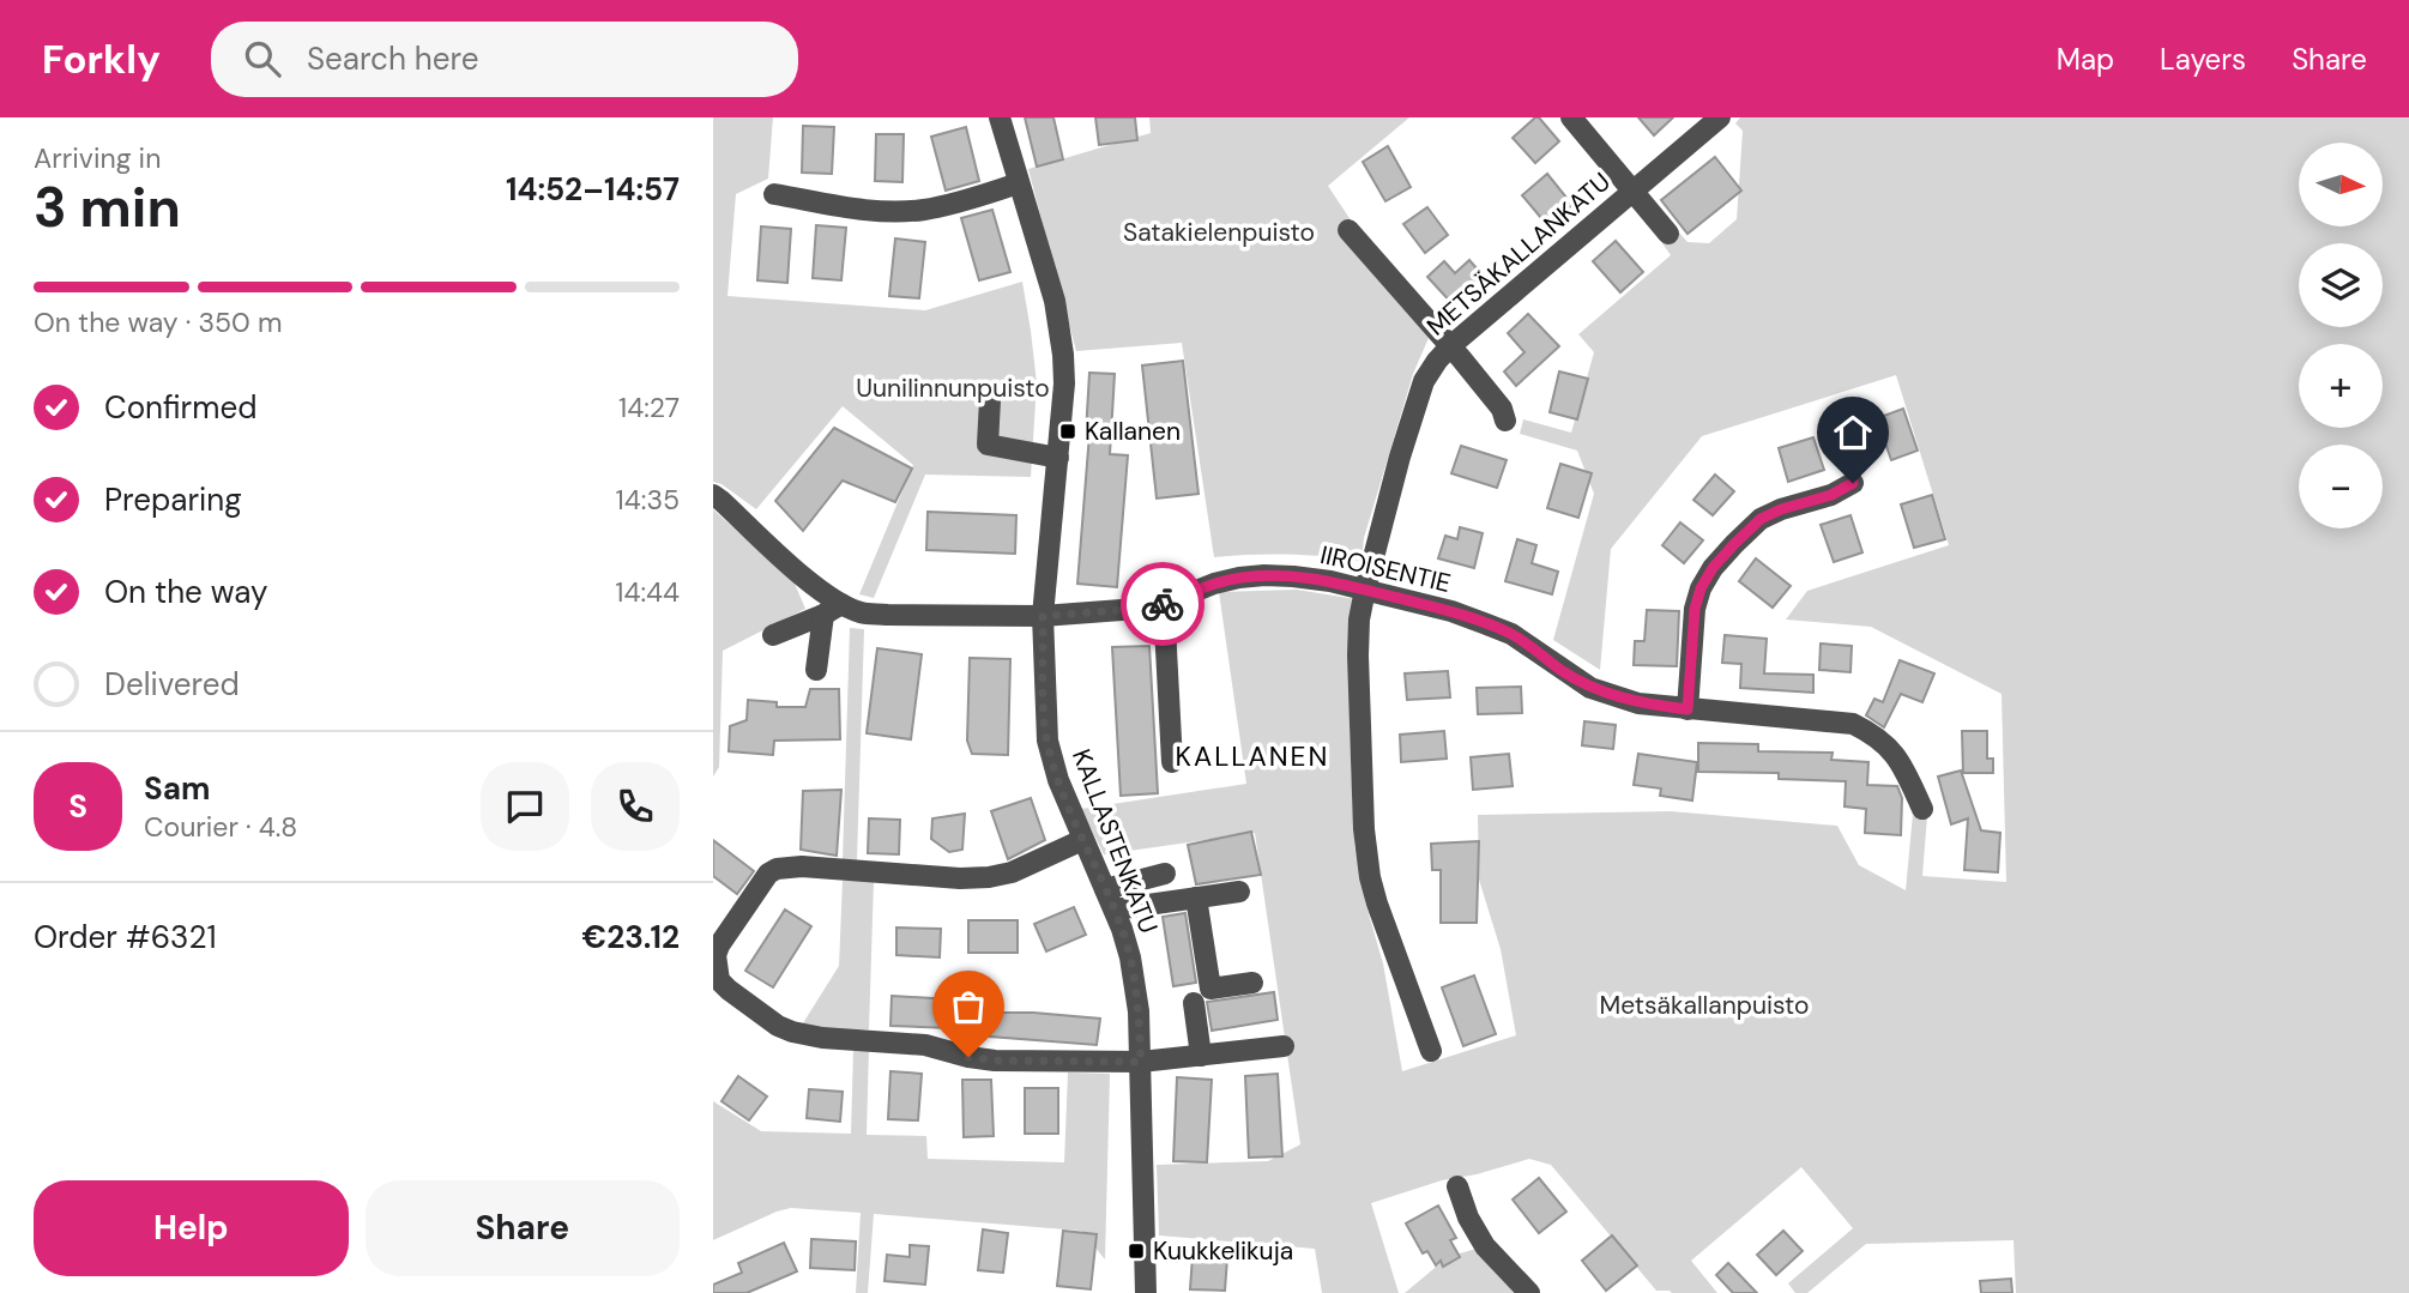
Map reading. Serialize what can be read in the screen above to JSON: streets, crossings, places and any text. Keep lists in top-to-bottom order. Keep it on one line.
{"streets":{"street":["METSÄKALLANKATU","IIROISENTIE","KALLASTENKATU"]},"crossings":[["METSÄKALLANKATU","IIROISENTIE"],["IIROISENTIE","KALLASTENKATU"]],"districts":["KALLANEN"],"parks":["Satakielenpuisto","Uunilinnunpuisto","Metsäkallanpuisto"],"places":{"transit":["Kallanen","Kuukkelikuja"]},"north":"right","page":{"header":"Forkly","search":"Search here","nav":["Map","Layers","Share"],"heading":["3 min","Arriving in","14:52–14:57"],"panel":["Sam","Courier · 4.8","Order #6321","€23.12"],"map_buttons":["+","−"],"bar":"On the way · 350 m","list":[["Confirmed","14:27"],["Preparing","14:35"],["On the way","14:44"],"Delivered"],"round":"S","buttons":["Help","Share"]}}
